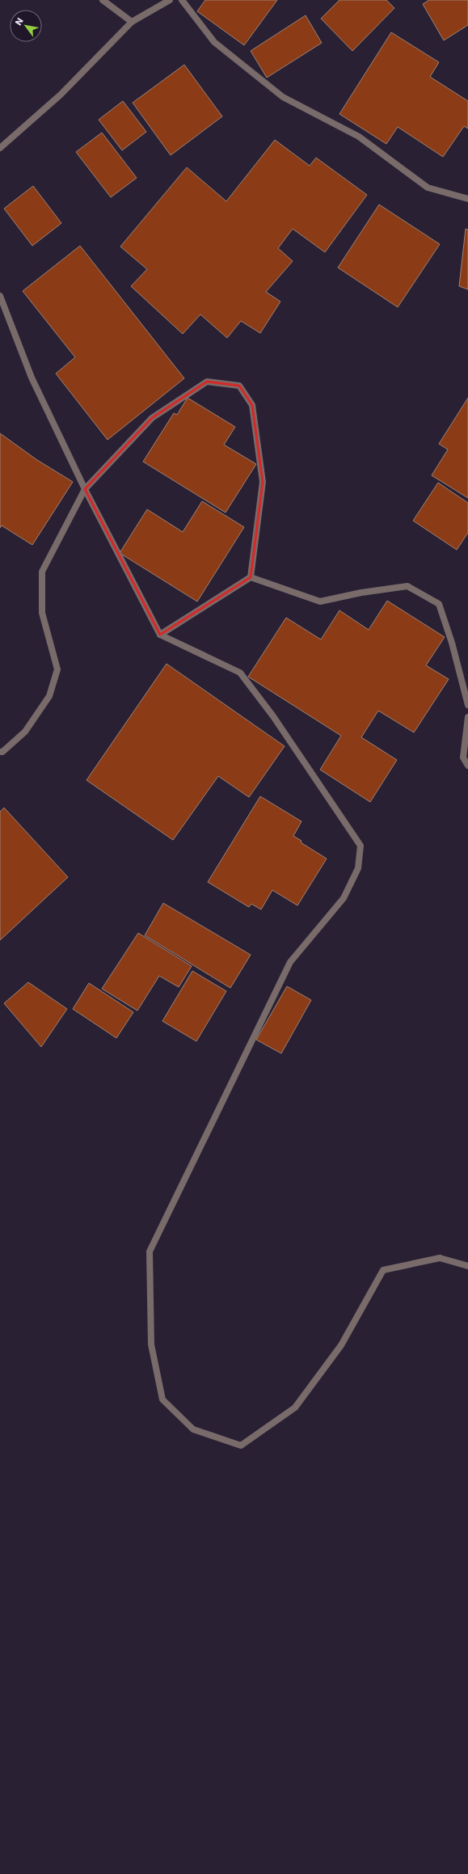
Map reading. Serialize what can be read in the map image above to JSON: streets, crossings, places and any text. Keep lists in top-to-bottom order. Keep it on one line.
{"north":"top left"}
